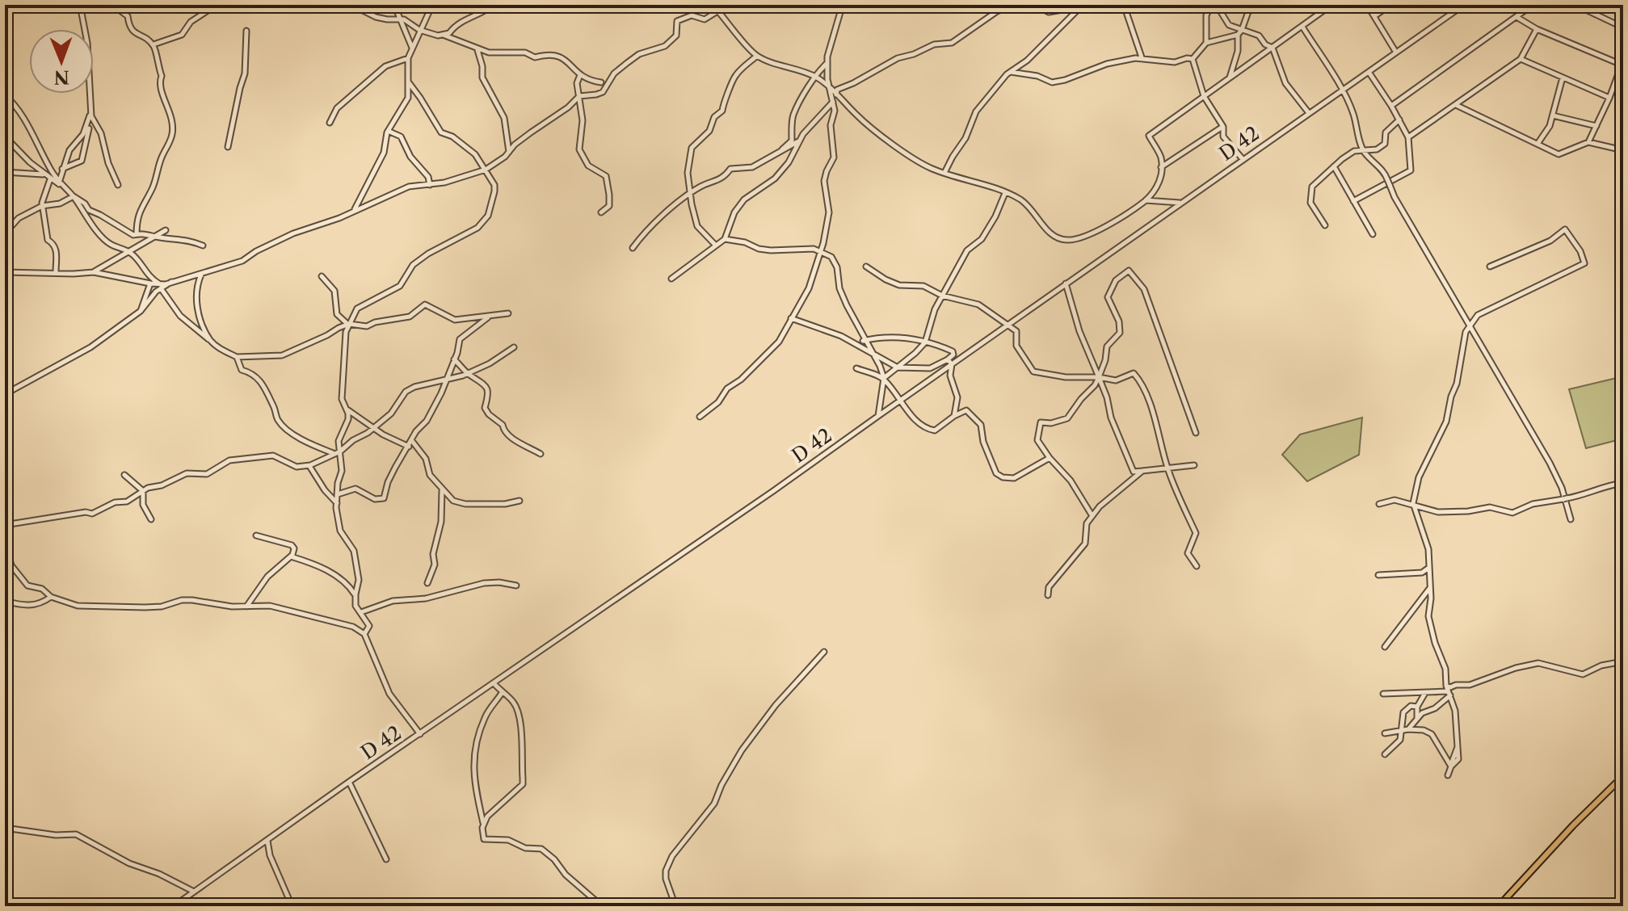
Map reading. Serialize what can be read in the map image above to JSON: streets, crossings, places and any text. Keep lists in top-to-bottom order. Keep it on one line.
{"streets":{"street":["D 42"]},"north":"bottom"}
